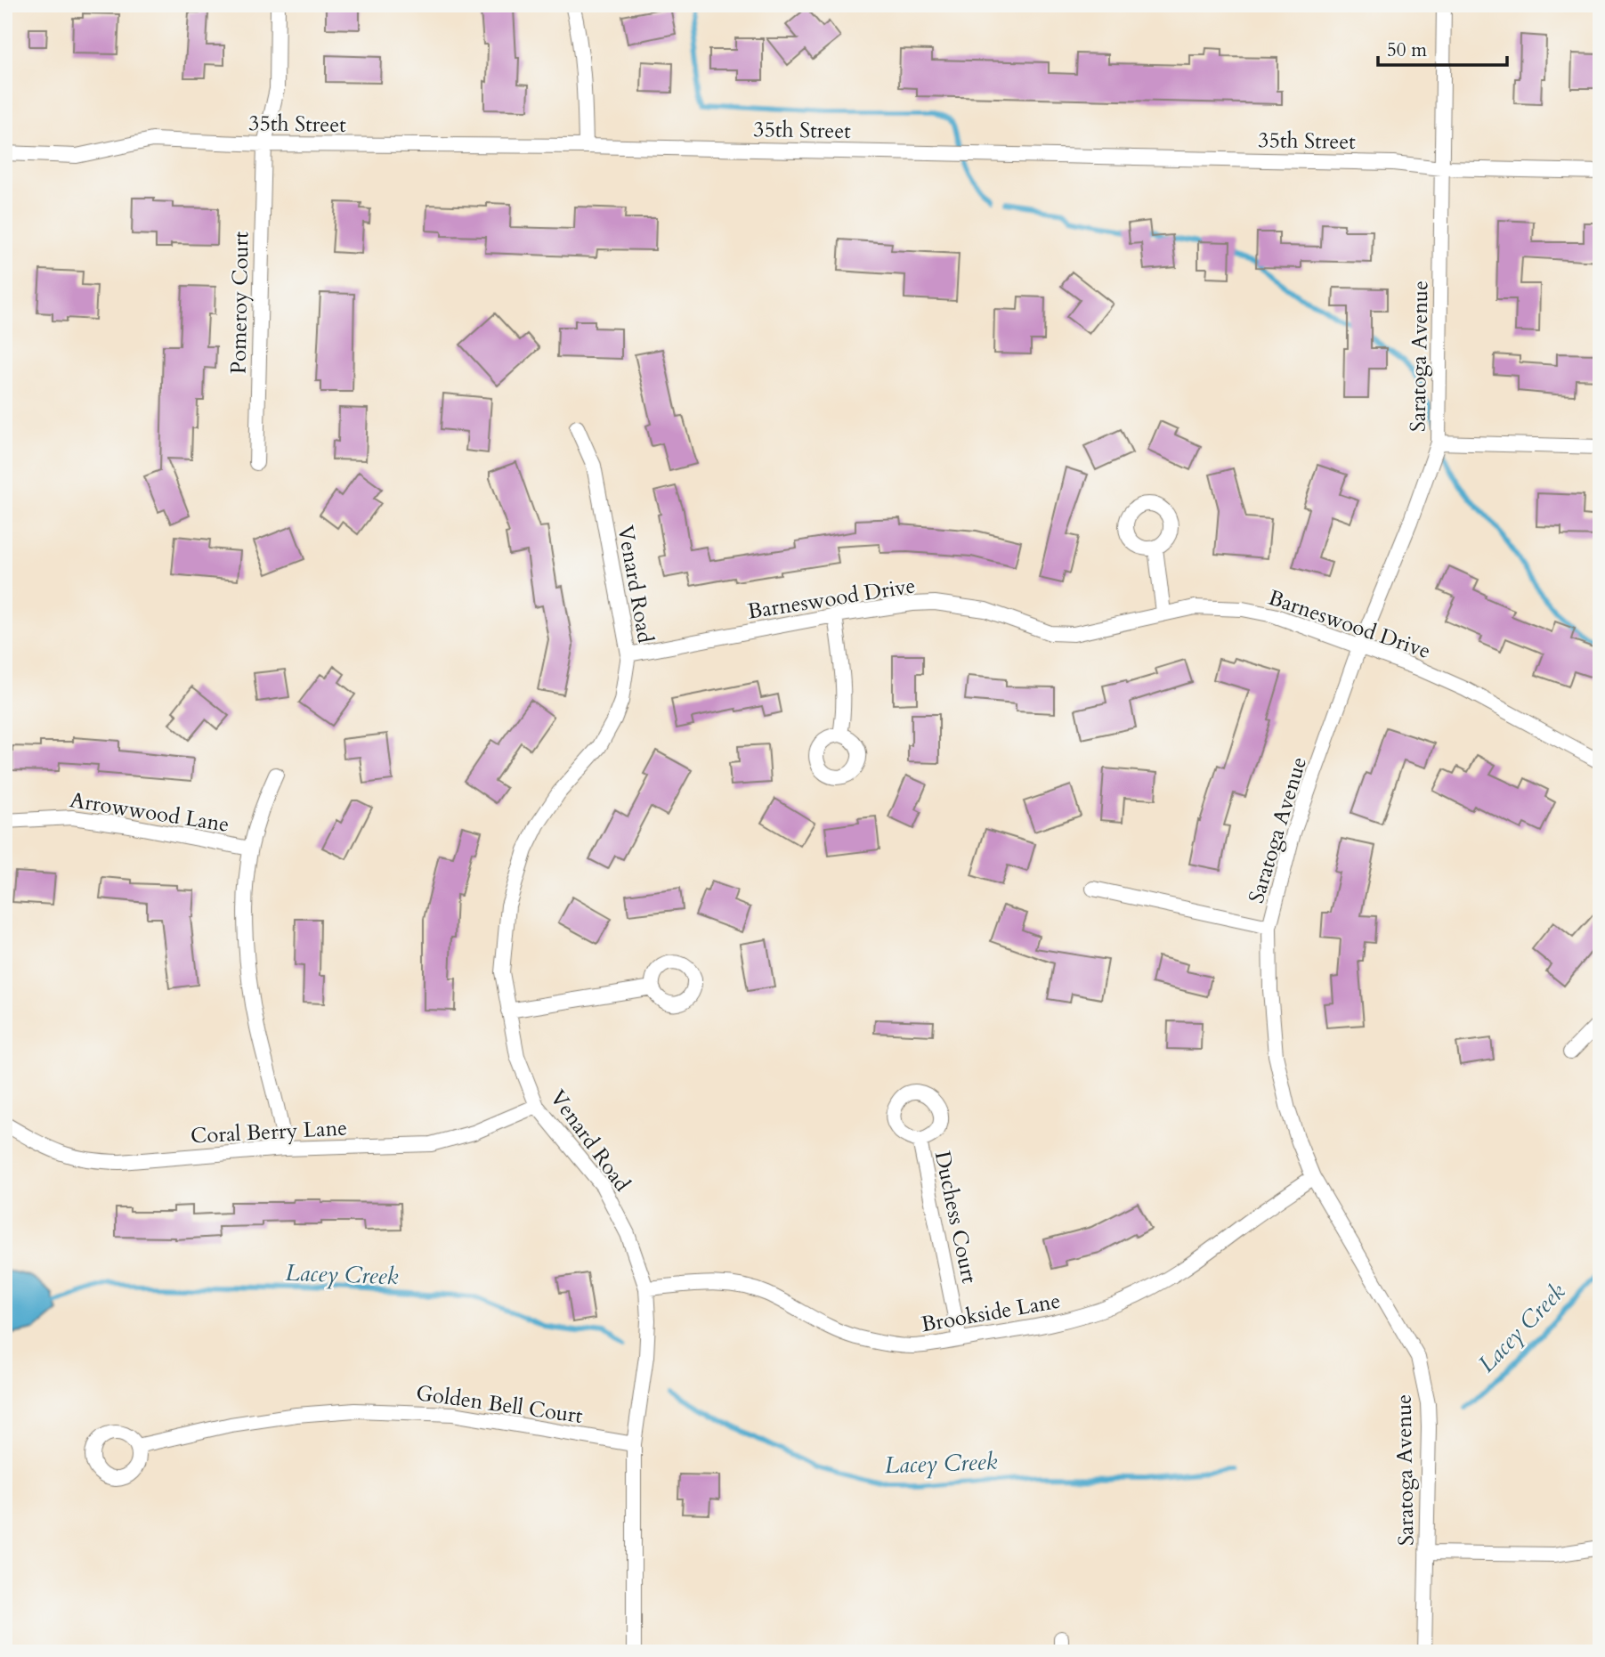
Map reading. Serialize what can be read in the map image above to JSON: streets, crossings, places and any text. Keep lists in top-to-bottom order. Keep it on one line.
{"streets":{"street":["35th Street","Pomeroy Court","Saratoga Avenue","Venard Road","Barneswood Drive","Arrowwood Lane","Coral Berry Lane","Duchess Court","Brookside Lane","Golden Bell Court"]},"crossings":[["35th Street","Pomeroy Court"],["35th Street","Saratoga Avenue"],["Saratoga Avenue","Barneswood Drive"],["Saratoga Avenue","Brookside Lane"],["Venard Road","Barneswood Drive"],["Venard Road","Coral Berry Lane"],["Venard Road","Brookside Lane"],["Venard Road","Golden Bell Court"],["Duchess Court","Brookside Lane"]],"water":["Lacey Creek"],"scale_bar":"50 m"}
